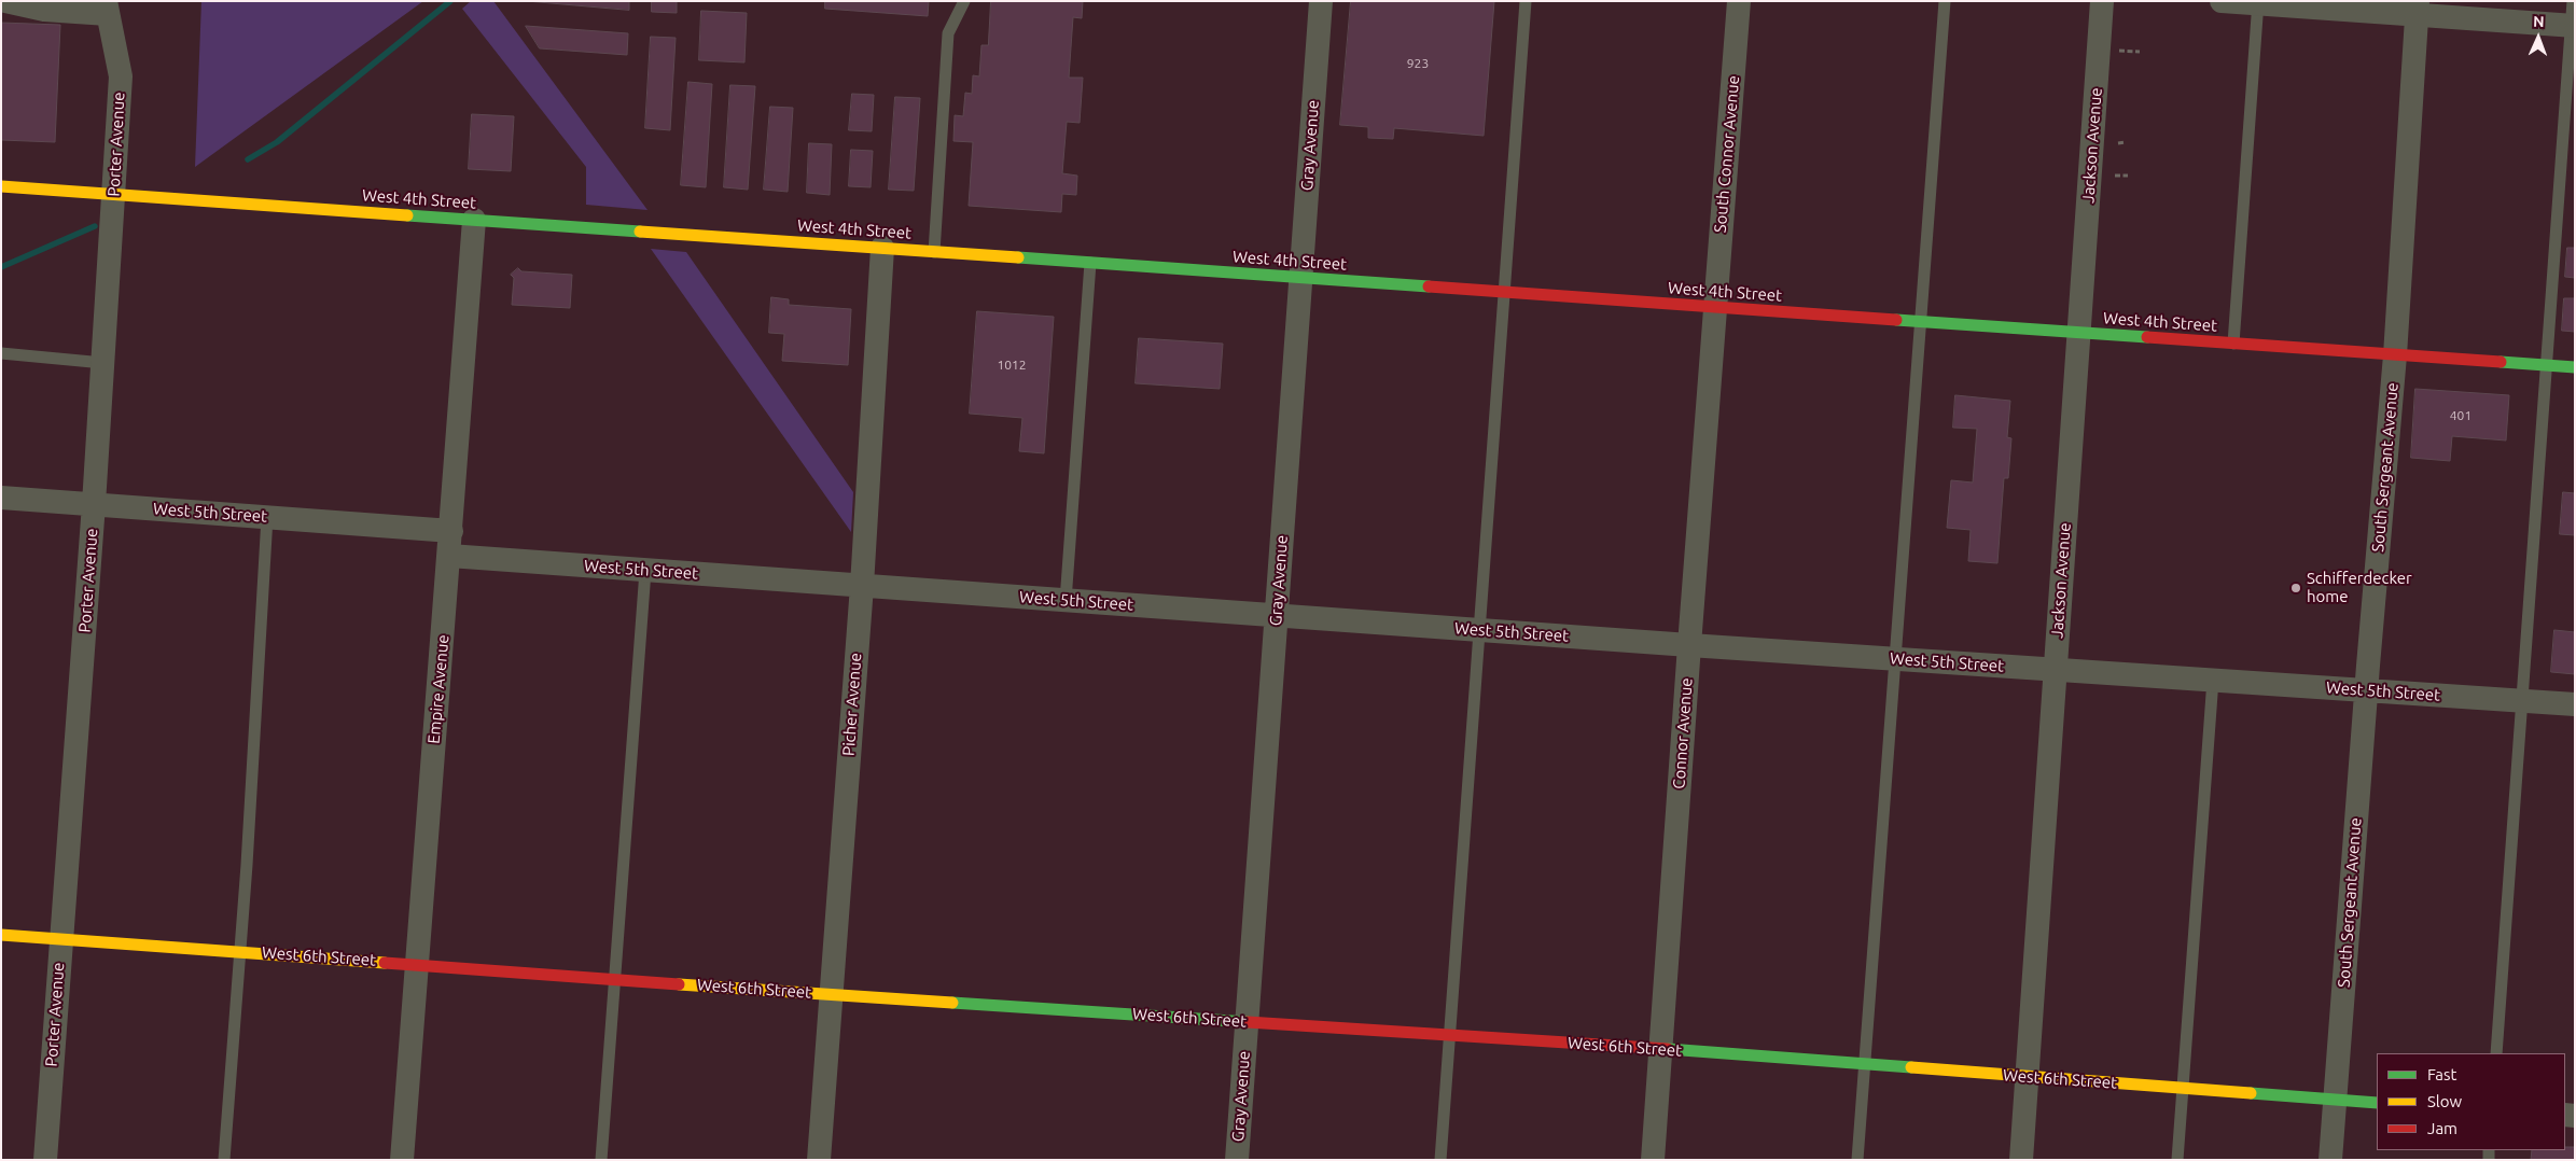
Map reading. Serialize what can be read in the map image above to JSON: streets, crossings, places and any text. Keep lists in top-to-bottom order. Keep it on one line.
{"streets":{"street":["Porter Avenue","Gray Avenue","Jackson Avenue","South Connor Avenue","West 4th Street","South Sergeant Avenue","West 5th Street","Empire Avenue","Picher Avenue","Connor Avenue","West 6th Street"]},"crossings":[["Porter Avenue","West 4th Street"],["Porter Avenue","West 5th Street"],["Porter Avenue","West 6th Street"],["Gray Avenue","West 4th Street"],["Gray Avenue","West 5th Street"],["Gray Avenue","West 6th Street"],["Jackson Avenue","West 4th Street"],["Jackson Avenue","West 5th Street"],["Jackson Avenue","West 6th Street"],["South Connor Avenue","West 4th Street"],["South Connor Avenue","Connor Avenue"],["West 4th Street","South Sergeant Avenue"],["West 4th Street","Empire Avenue"],["West 4th Street","Picher Avenue"],["West 4th Street","Connor Avenue"],["South Sergeant Avenue","West 5th Street"],["South Sergeant Avenue","West 6th Street"],["West 5th Street","Empire Avenue"],["West 5th Street","Picher Avenue"],["West 5th Street","Connor Avenue"],["Empire Avenue","West 6th Street"],["Picher Avenue","West 6th Street"],["Connor Avenue","West 6th Street"]],"places":["Schifferdecker home"],"house_numbers":["923","1012","401"],"legend":["Fast","Slow","Jam"],"north":"top"}
